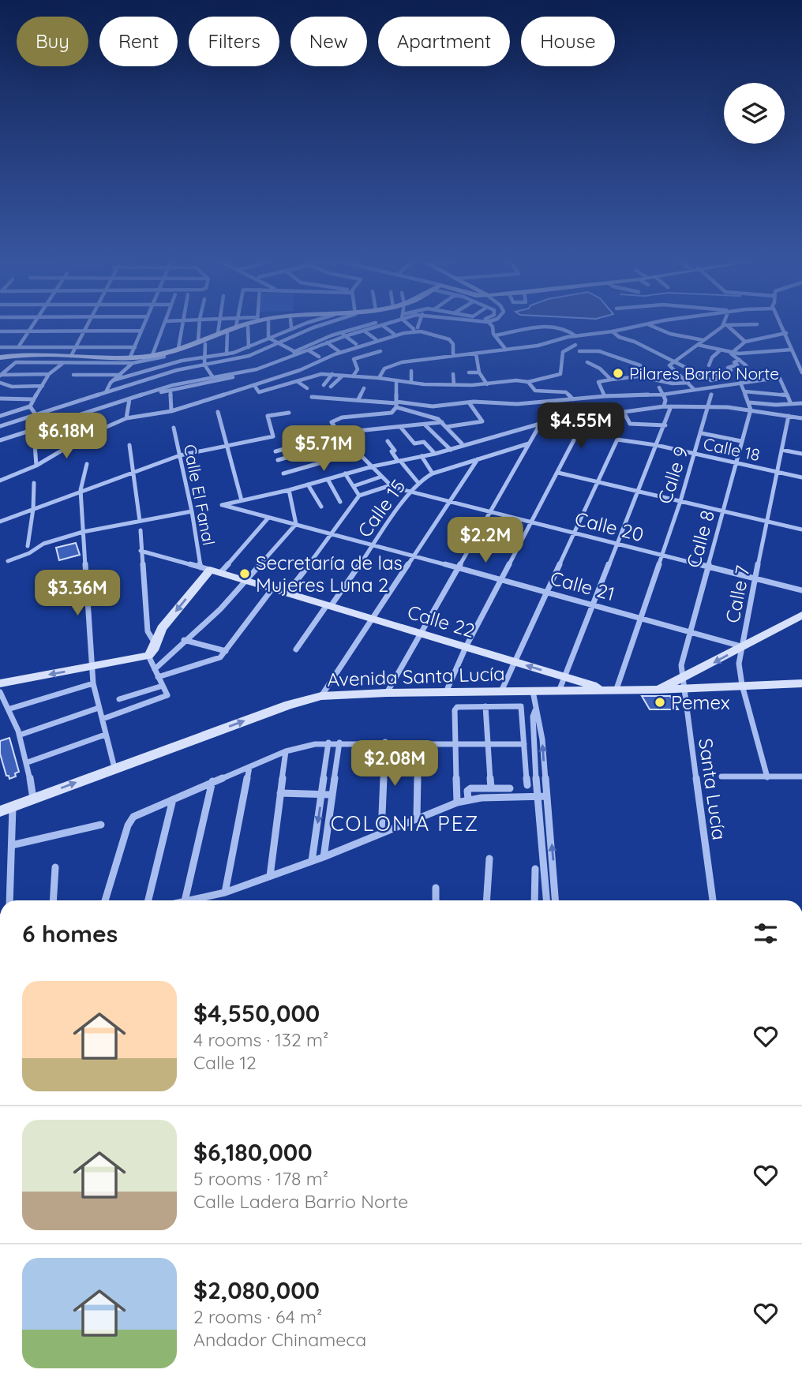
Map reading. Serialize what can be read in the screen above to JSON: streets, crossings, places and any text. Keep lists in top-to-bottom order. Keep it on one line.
{"streets":{"street":["Calle 18","Calle 9","Calle El Fanal","Calle 15","Calle 20","Calle 8","Calle 21","Calle 7","Calle 22","Avenida Santa Lucía","Santa Lucía"]},"crossings":[["Calle 18","Calle 9"],["Calle 18","Calle 8"],["Calle 18","Calle 7"],["Calle 9","Calle 20"],["Calle 9","Calle 21"],["Calle 9","Avenida Santa Lucía"],["Calle El Fanal","Calle 22"],["Calle 15","Calle 20"],["Calle 15","Calle 21"],["Calle 15","Calle 22"],["Calle 20","Calle 8"],["Calle 20","Calle 7"],["Calle 8","Calle 21"],["Calle 8","Avenida Santa Lucía"],["Calle 8","Santa Lucía"],["Calle 21","Calle 7"],["Calle 21","Avenida Santa Lucía"],["Calle 7","Avenida Santa Lucía"],["Calle 22","Avenida Santa Lucía"],["Avenida Santa Lucía","Santa Lucía"]],"districts":["COLONIA PEZ"],"places":["Pilares Barrio Norte","Secretaría de las Mujeres Luna 2","Pemex"],"page":{"chip":["Buy","Rent","Filters","New","Apartment","House"],"price":["$4.55M","$6.18M","$5.71M","$2.2M","$3.36M","$2.08M"],"heading":"6 homes","list":[{"name":"$4,550,000","note":"4 rooms · 132 m² · Calle 12"},{"name":"$6,180,000","note":"5 rooms · 178 m² · Calle Ladera Barrio Norte"},{"name":"$2,080,000","note":"2 rooms · 64 m² · Andador Chinameca"}]}}
